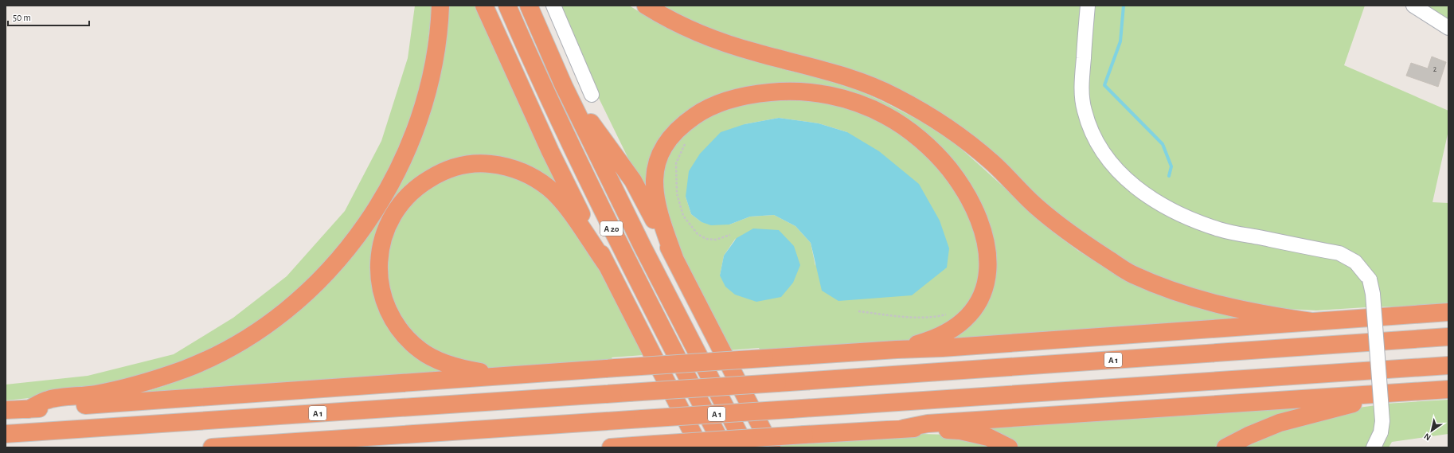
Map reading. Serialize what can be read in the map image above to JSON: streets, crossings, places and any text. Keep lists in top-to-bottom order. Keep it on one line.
{"streets":{"highway":["A 20","A 1"]},"house_numbers":["2"],"scale_bar":"50 m","north":"bottom left"}
